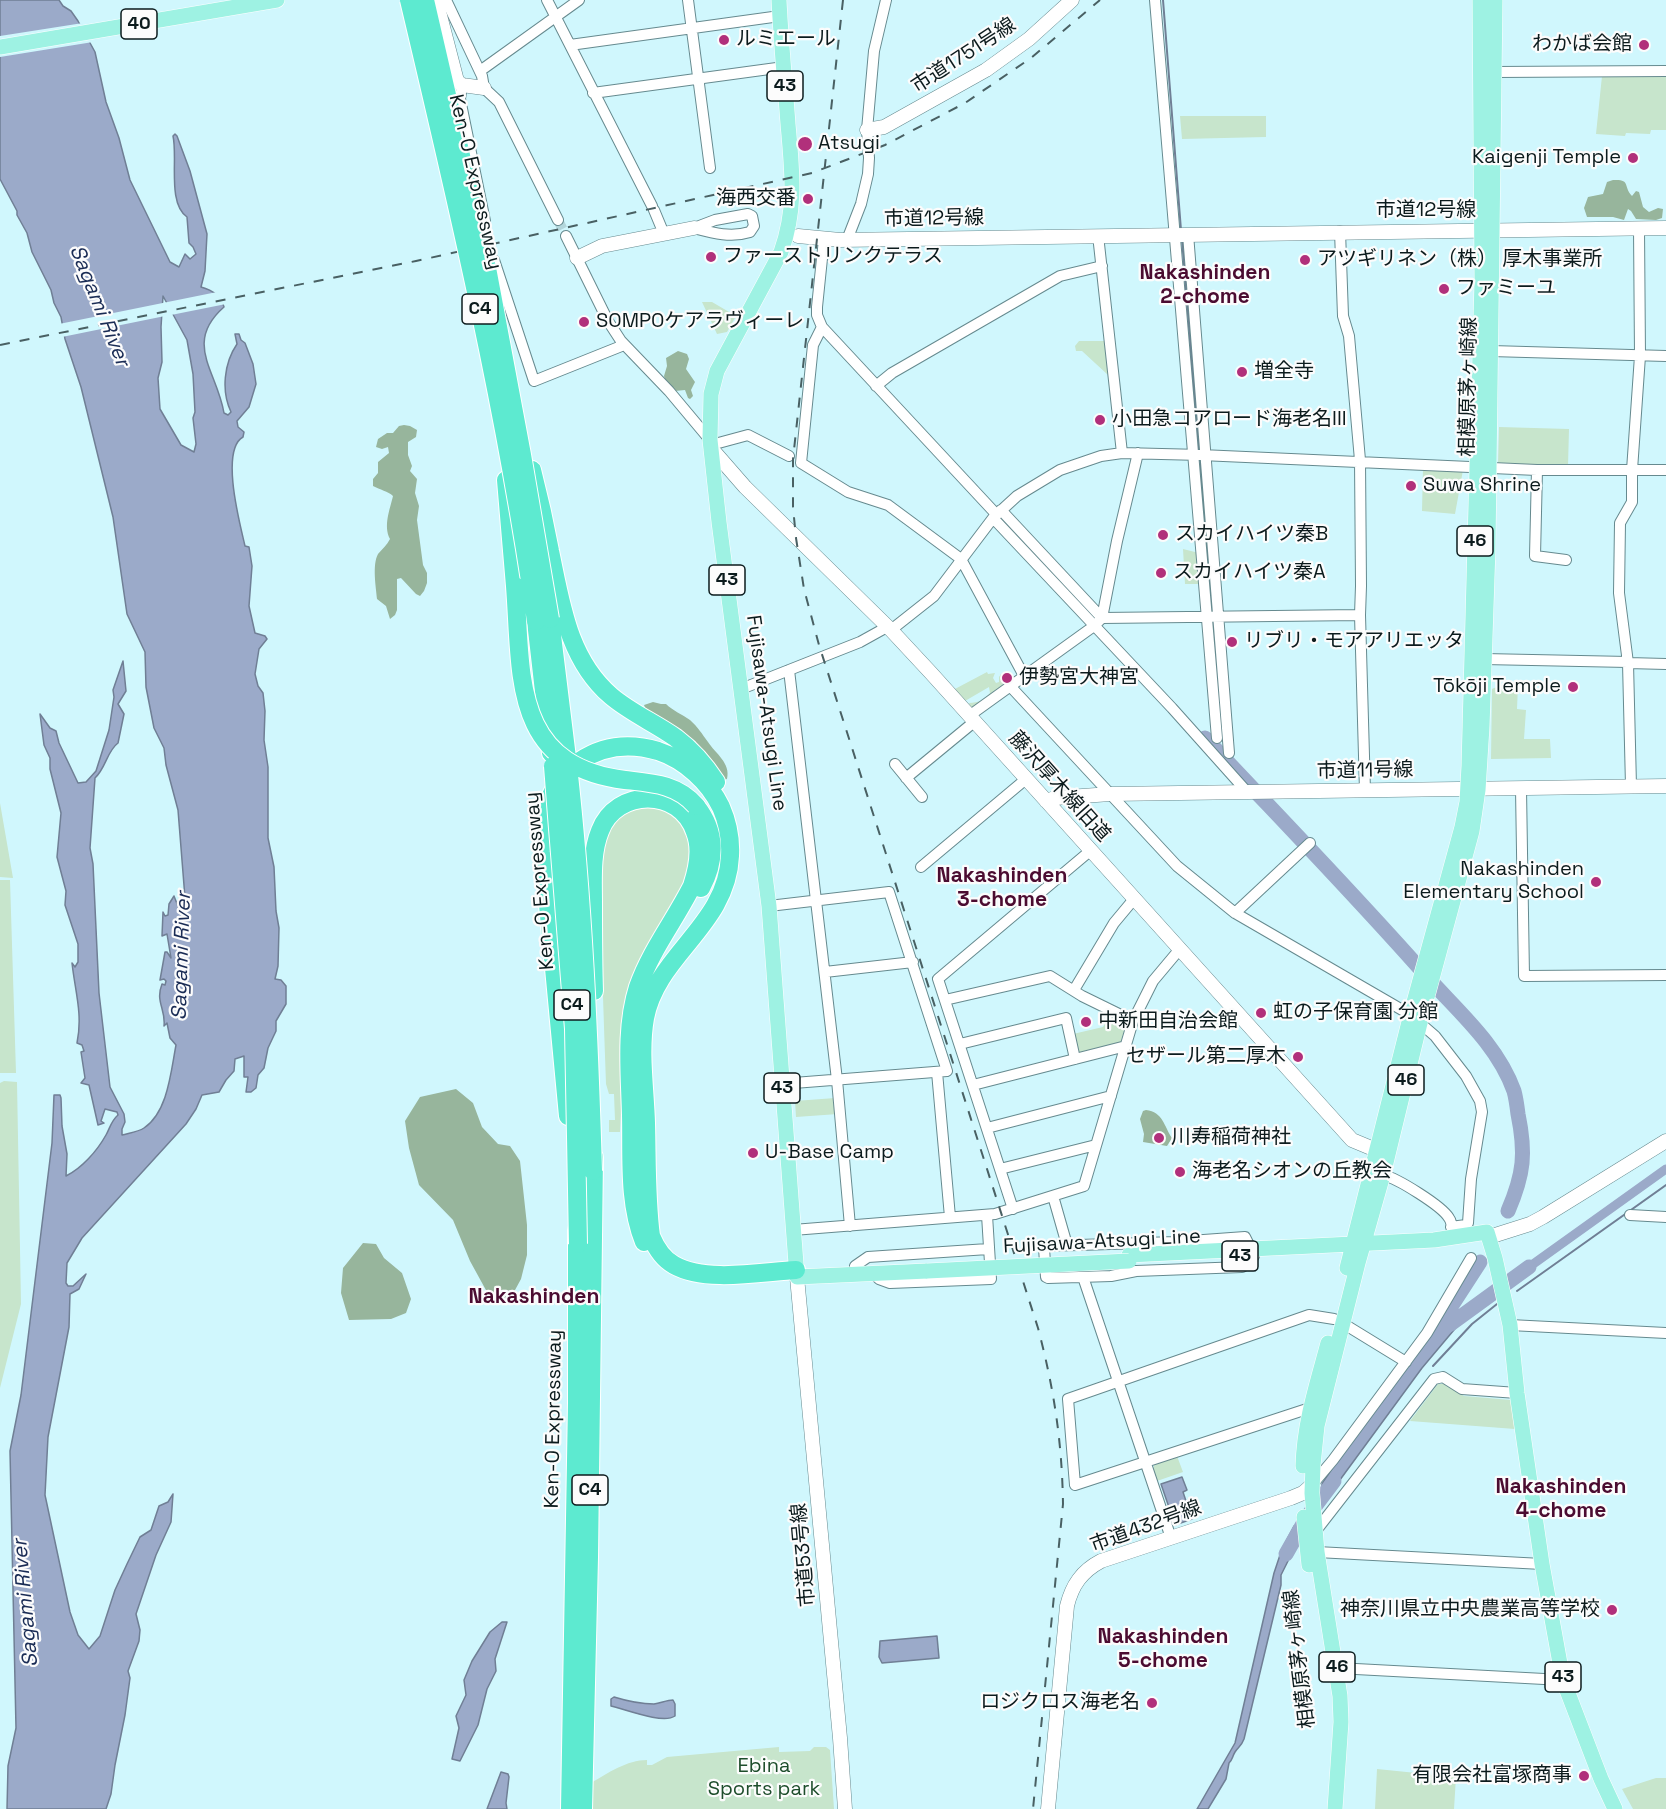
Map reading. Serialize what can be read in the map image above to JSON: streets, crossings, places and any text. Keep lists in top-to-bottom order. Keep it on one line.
{"streets":{"highway":["Ken-O Expressway","C4"],"main road":["40","43","相模原茅ヶ崎線","46","Fujisawa-Atsugi Line"],"street":["市道1751号線","市道12号線","市道11号線","藤沢厚木線旧道","市道432号線","市道53号線"]},"crossings":[["43","Fujisawa-Atsugi Line"],["市道12号線","相模原茅ヶ崎線"],["相模原茅ヶ崎線","46"],["相模原茅ヶ崎線","市道11号線"],["相模原茅ヶ崎線","市道432号線"],["46","Fujisawa-Atsugi Line"],["46","藤沢厚木線旧道"],["46","市道432号線"],["Fujisawa-Atsugi Line","藤沢厚木線旧道"],["Fujisawa-Atsugi Line","市道53号線"],["市道11号線","藤沢厚木線旧道"]],"districts":["Nakashinden 2-chome","Nakashinden 3-chome","Nakashinden","Nakashinden 4-chome","Nakashinden 5-chome"],"water":["Sagami River"],"parks":["Ebina Sports park"],"places":["ルミエール","わかば会館","Atsugi","Kaigenji Temple","海西交番","ファーストリンクテラス","アツギリネン（株） 厚木事業所","ファミーユ","SOMPOケアラヴィーレ","増全寺","小田急コアロード海老名III","Suwa Shrine","スカイハイツ秦B","スカイハイツ秦A","リブリ・モアアリエッタ","伊勢宮大神宮","Tōkōji Temple","Nakashinden Elementary School","虹の子保育園 分館","中新田自治会館","セザール第二厚木","川寿稲荷神社","U-Base Camp","海老名シオンの丘教会","神奈川県立中央農業高等学校","ロジクロス海老名","有限会社富塚商事"]}
